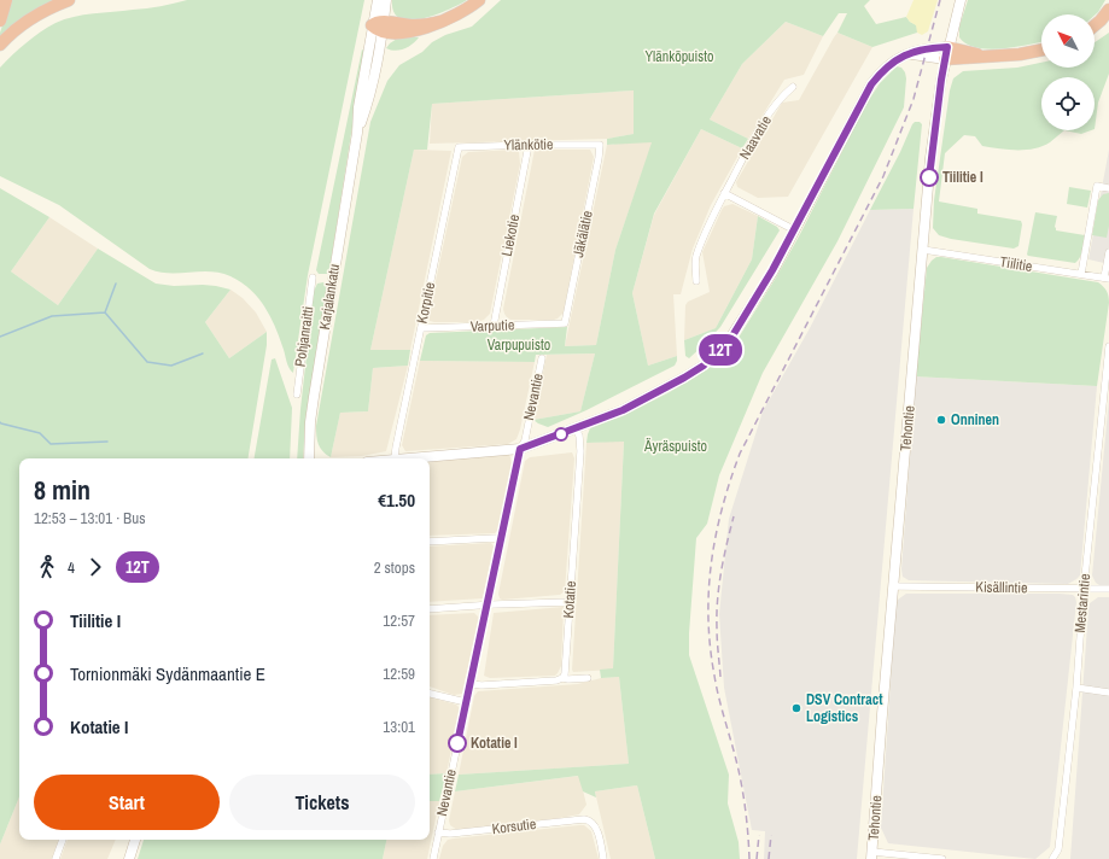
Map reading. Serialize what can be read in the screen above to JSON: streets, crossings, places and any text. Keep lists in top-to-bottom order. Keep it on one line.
{"streets":{"street":["Naavatie","Ylänkötie","Jäkälätie","Liekotie","Tiilitie","Karjalankatu","Korpitie","Varputie","Pohjanraitti","Nevantie","Tehontie","Kisällintie","Kotatie","Mestarintie","Korsutie"]},"crossings":[["Ylänkötie","Jäkälätie"],["Ylänkötie","Liekotie"],["Ylänkötie","Korpitie"],["Jäkälätie","Varputie"],["Liekotie","Varputie"],["Tiilitie","Tehontie"],["Korpitie","Varputie"],["Nevantie","Korsutie"],["Tehontie","Kisällintie"],["Kisällintie","Mestarintie"]],"parks":["Ylänköpuisto","Varpupuisto","Äyräspuisto"],"places":["Tiilitie I","Onninen","DSV Contract Logistics","Kotatie I"],"lines":["bus line 12T"],"north":"top left","page":{"on_map":"12T","heading":["8 min","12:53 – 13:01 · Bus","€1.50"],"legs":["4","12T","2 stops"],"list":[{"name":"Tiilitie I","value":"12:57"},{"name":"Tornionmäki Sydänmaantie E","value":"12:59"},{"name":"Kotatie I","value":"13:01"}],"buttons":["Start","Tickets"]}}
